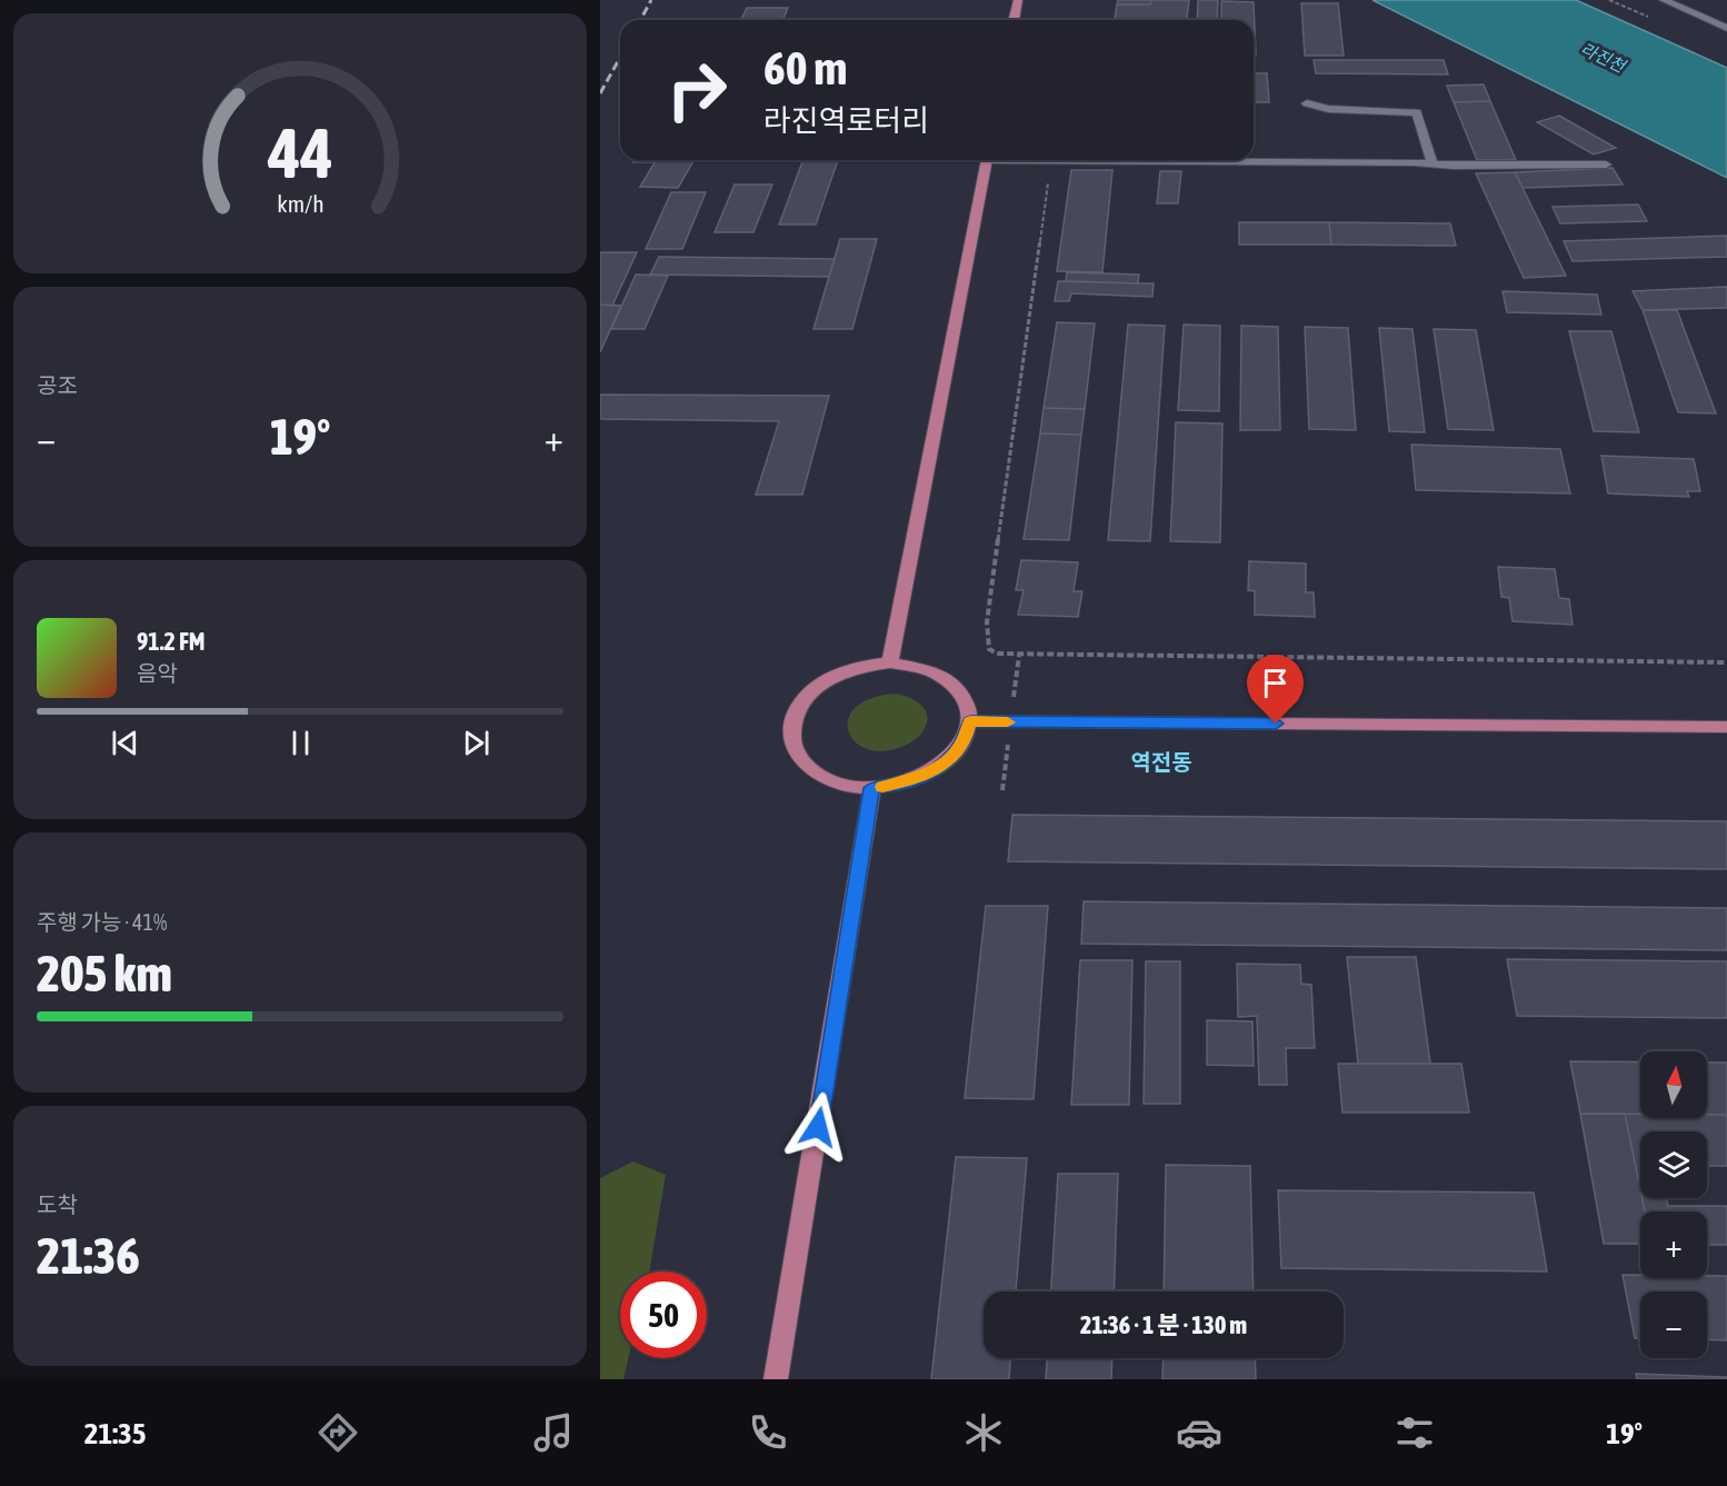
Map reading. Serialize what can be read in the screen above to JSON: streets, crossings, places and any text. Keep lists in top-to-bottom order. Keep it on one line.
{"districts":["역전동"],"water":["라진천"],"north":"top","page":{"turn":["60 m","라진역로터리"],"tile":["공조",["주행 가능 · 41%","205 km"],["도착","21:36"]],"heat":["−","19°","+"],"song":["91.2 FM","음악"],"map_buttons":["+","−"],"limit":"50","trip":"21:36 · 1 분 · 130 m","tabs":["21:35","19°"],"gauge":["44","km/h"]}}
